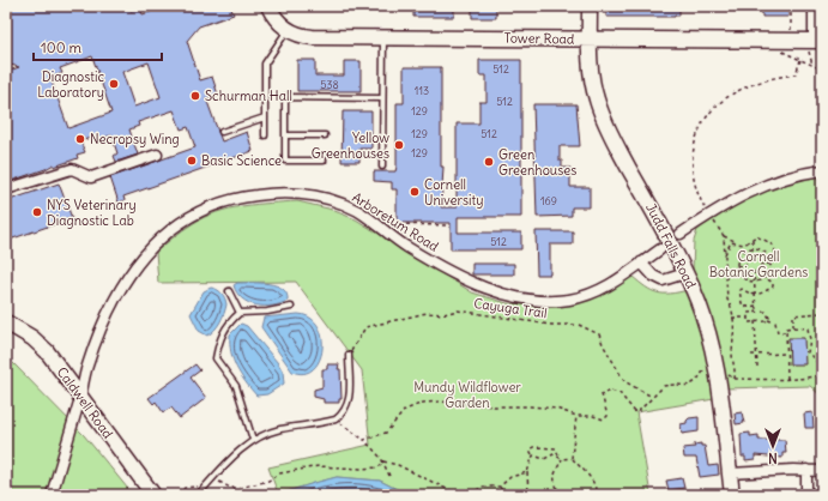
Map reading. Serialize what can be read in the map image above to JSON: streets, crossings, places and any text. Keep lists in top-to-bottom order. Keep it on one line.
{"streets":{"street":["Tower Road","Arboretum Road","Judd Falls Road","Caldwell Road"],"path":["Cayuga Trail"]},"crossings":[["Tower Road","Judd Falls Road"],["Arboretum Road","Caldwell Road"]],"parks":["Cornell Botanic Gardens","Mundy Wildflower Garden"],"places":["Diagnostic Laboratory","Schurman Hall","Necropsy Wing","Yellow Greenhouses","Basic Science","Green Greenhouses","Cornell University","NYS Veterinary Diagnostic Lab"],"house_numbers":["512","538","113","512","129","129","512","129","169","512"],"scale_bar":"100 m","north":"bottom"}
